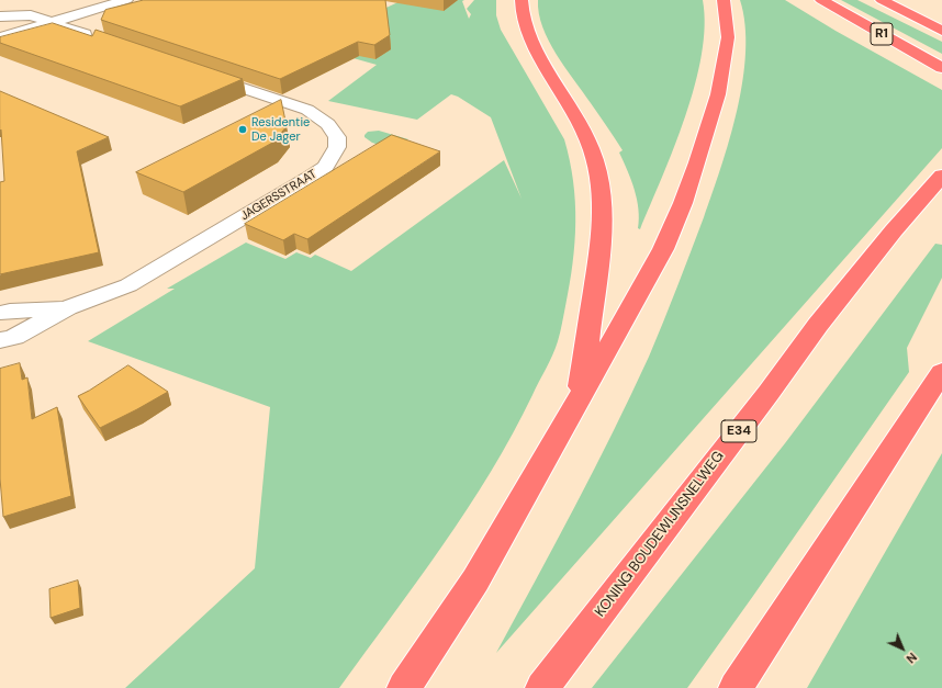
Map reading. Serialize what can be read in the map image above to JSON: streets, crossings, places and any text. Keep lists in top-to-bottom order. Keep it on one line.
{"streets":{"highway":["R1","E34","KONING BOUDEWIJNSNELWEG"],"street":["JAGERSSTRAAT"]},"places":["Residentie De Jager"],"north":"bottom right"}
